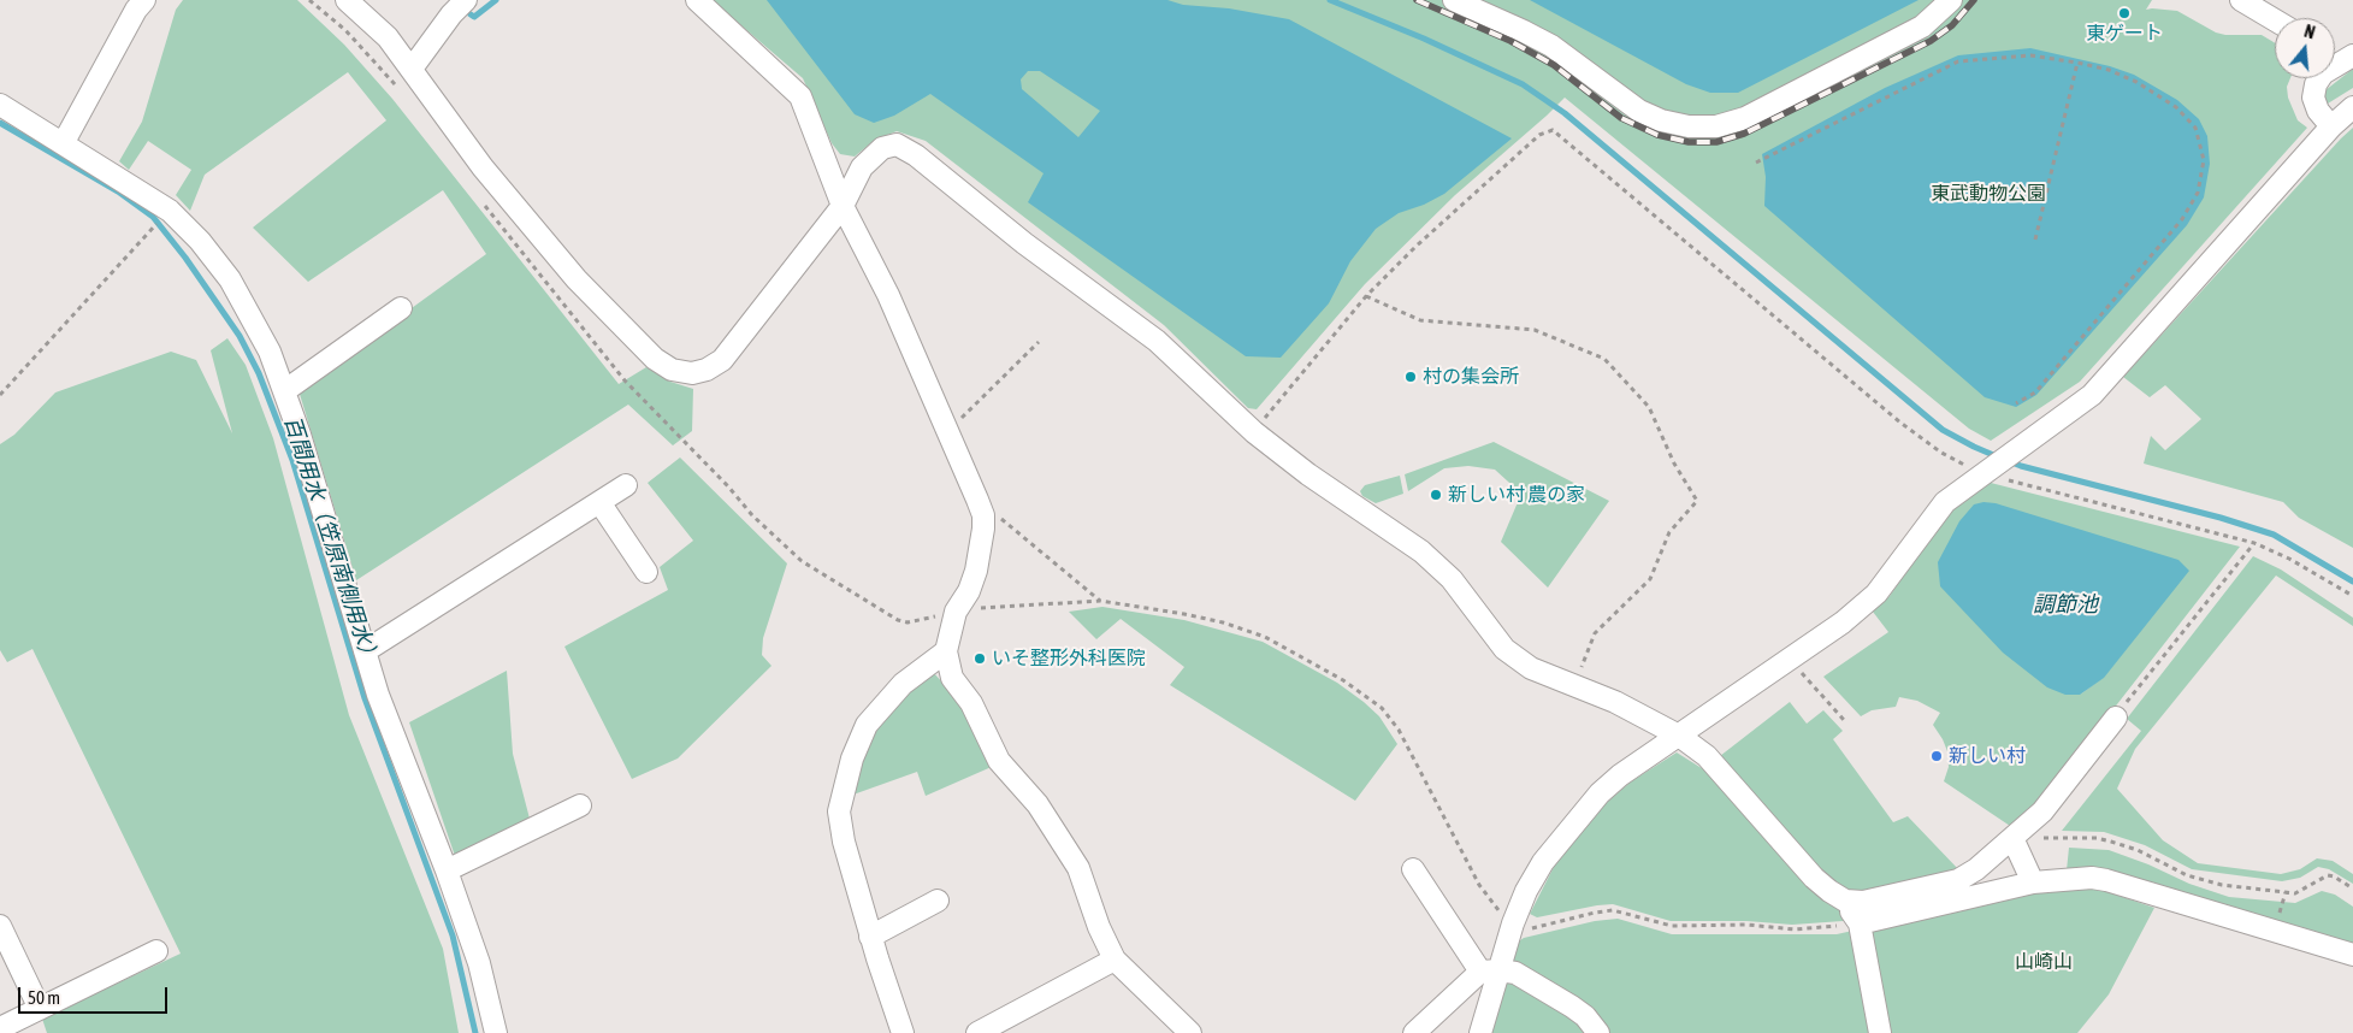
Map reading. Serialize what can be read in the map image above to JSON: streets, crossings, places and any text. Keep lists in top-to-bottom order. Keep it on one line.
{"water":["百間用水（笠原南側用水）","調節池"],"parks":["東武動物公園","山崎山"],"places":["東ゲート","村の集会所","新しい村 農の家","いそ整形外科医院","新しい村"],"scale_bar":"50 m","north":"top"}
